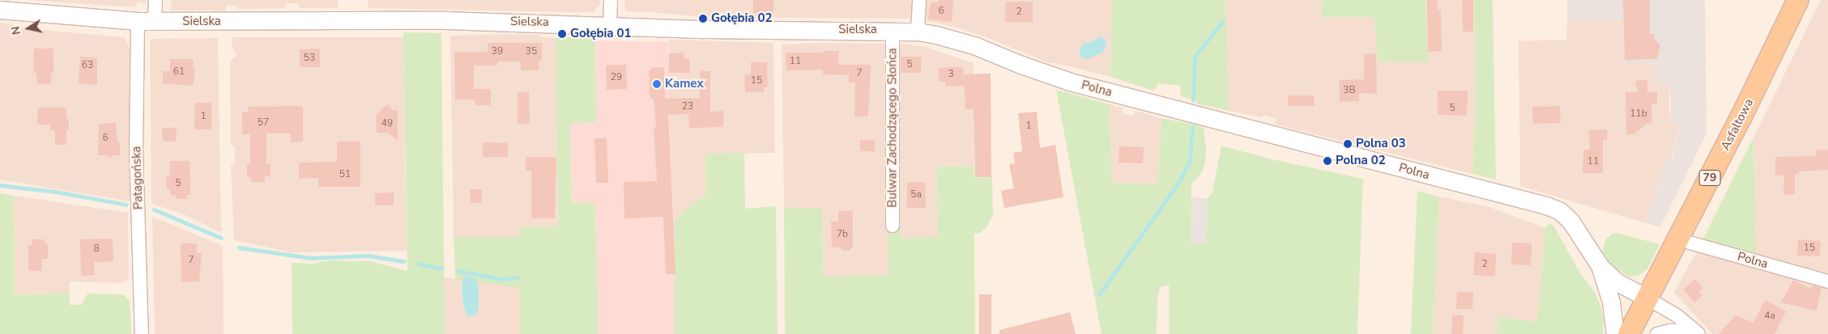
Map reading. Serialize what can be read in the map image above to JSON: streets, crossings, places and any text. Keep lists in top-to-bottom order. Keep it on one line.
{"streets":{"main road":["Asfaltowa","79"],"street":["Sielska","Polna","Bulwar Zachodzącego Słońca","Patagońska"]},"crossings":[["Sielska","Polna"],["Sielska","Bulwar Zachodzącego Słońca"],["Sielska","Patagońska"],["Polna","Asfaltowa"]],"places":["Gołębia 02","Gołębia 01","Kamex","Polna 03","Polna 02"],"house_numbers":["6","2","39","35","53","11","5","63","61","7","3","29","15","3B","23","5","11b","1","57","49","1","6","11","51","5","5a","7b","15","8","7","2","4a"],"north":"left"}
